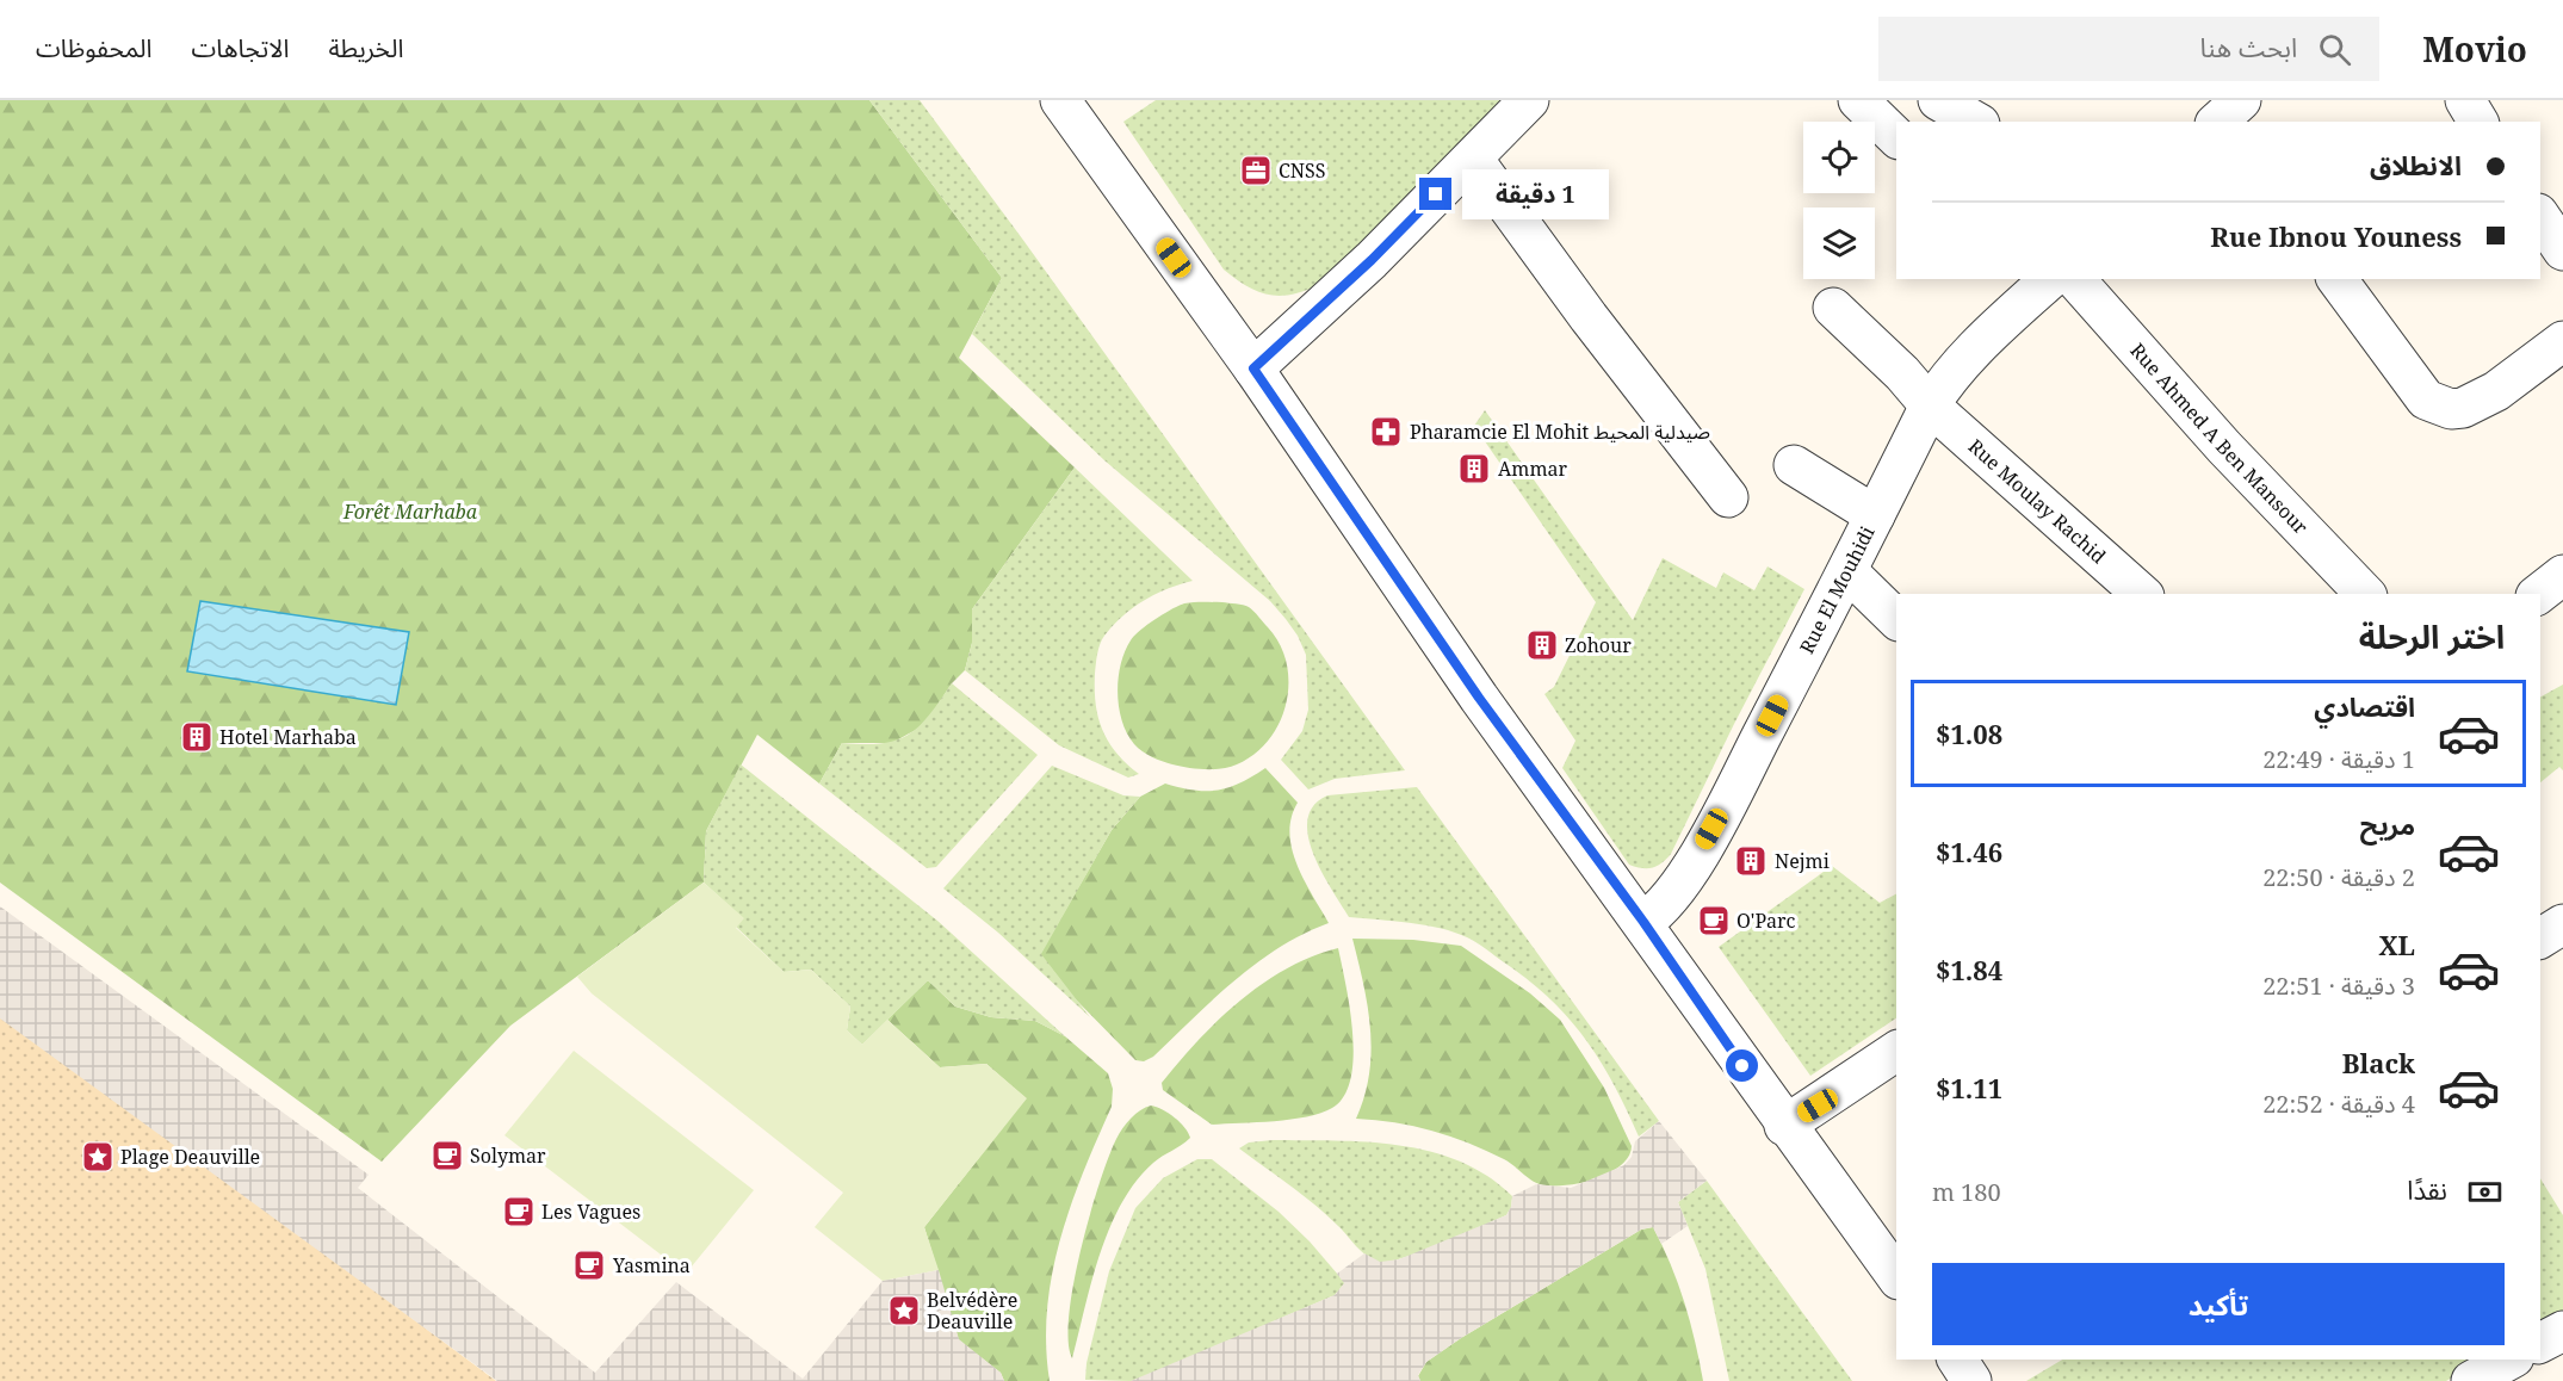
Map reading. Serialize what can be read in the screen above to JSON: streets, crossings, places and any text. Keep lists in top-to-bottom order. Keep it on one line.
{"streets":{"street":["Rue Ahmed A Ben Mansour","Rue Moulay Rachid","Rue El Mouhidi"]},"crossings":[["Rue Moulay Rachid","Rue El Mouhidi"]],"parks":["Forêt Marhaba"],"places":{"office":["CNSS"],"pharmacy":["Pharamcie El Mohit صيدلية المحيط"],"building":["Ammar","Zohour","Hotel Marhaba","Nejmi"],"cafe":["O'Parc","Solymar","Les Vagues","Yasmina"],"place":["Plage Deauville","Belvédère Deauville"]},"page":{"header":"Movio","search":"ابحث هنا","nav":["الخريطة","الاتجاهات","المحفوظات"],"banner":["الانطلاق","Rue Ibnou Youness"],"bubble":"1 دقيقة","heading":"اختر الرحلة","list":[{"name":"اقتصادي","note":"1 دقيقة · 22:49","value":"$1.08"},{"name":"مريح","note":"2 دقيقة · 22:50","value":"$1.46"},{"name":"XL","note":"3 دقيقة · 22:51","value":"$1.84"},{"name":"Black","note":"4 دقيقة · 22:52","value":"$1.11"}],"pay":["نقدًا","180 m"],"buttons":"تأكيد"}}
